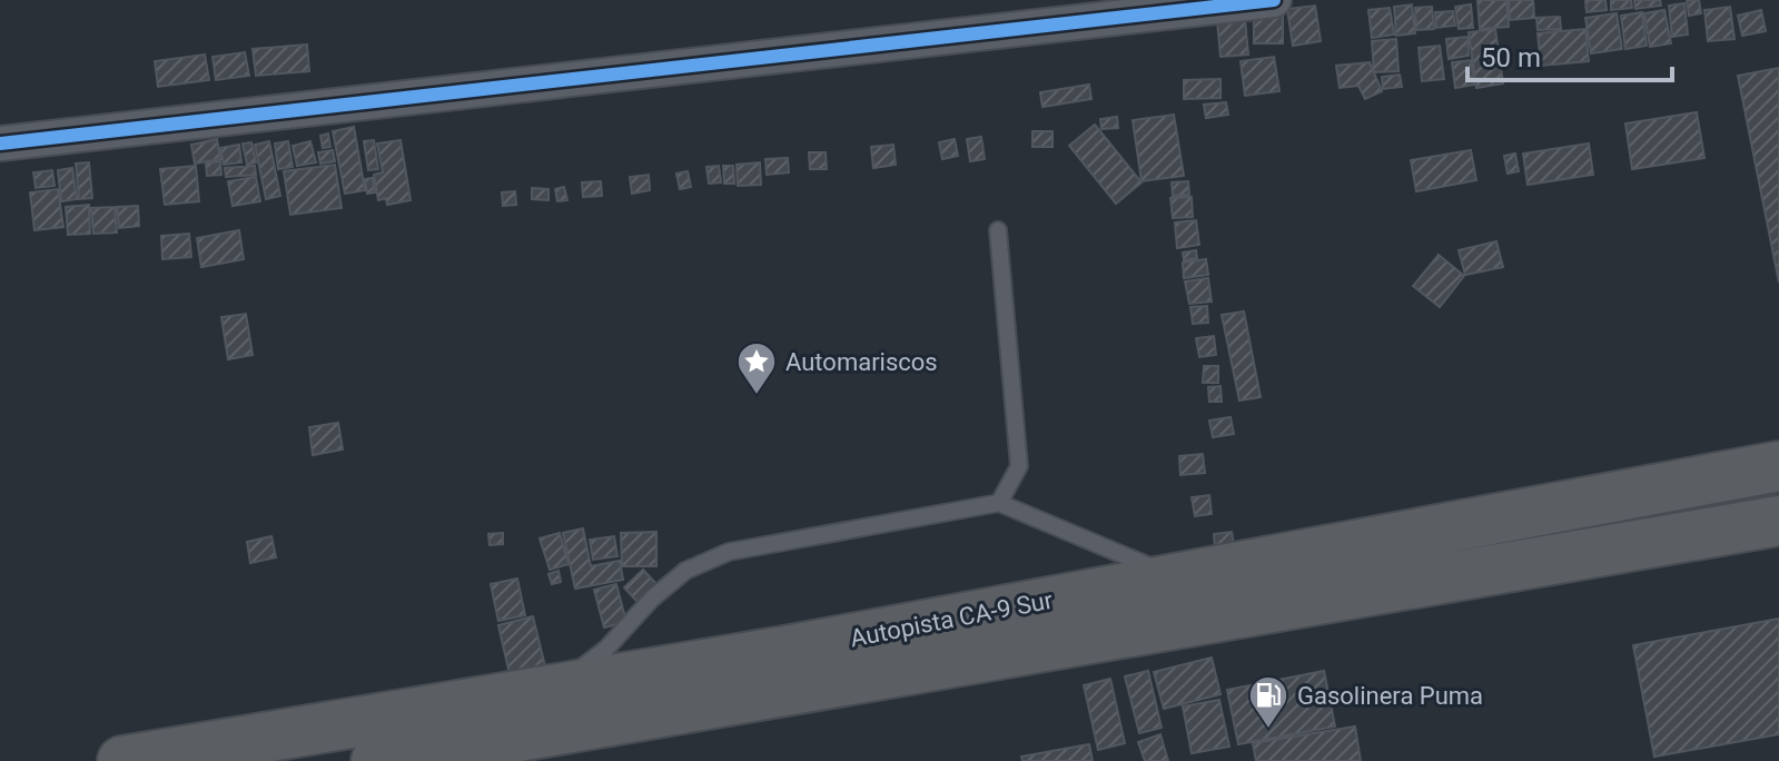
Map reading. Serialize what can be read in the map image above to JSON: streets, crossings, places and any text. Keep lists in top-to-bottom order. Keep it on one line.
{"streets":{"highway":["Autopista CA-9 Sur"]},"places":{"place":["Automariscos"],"fuel station":["Gasolinera Puma"]},"scale_bar":"50 m"}
